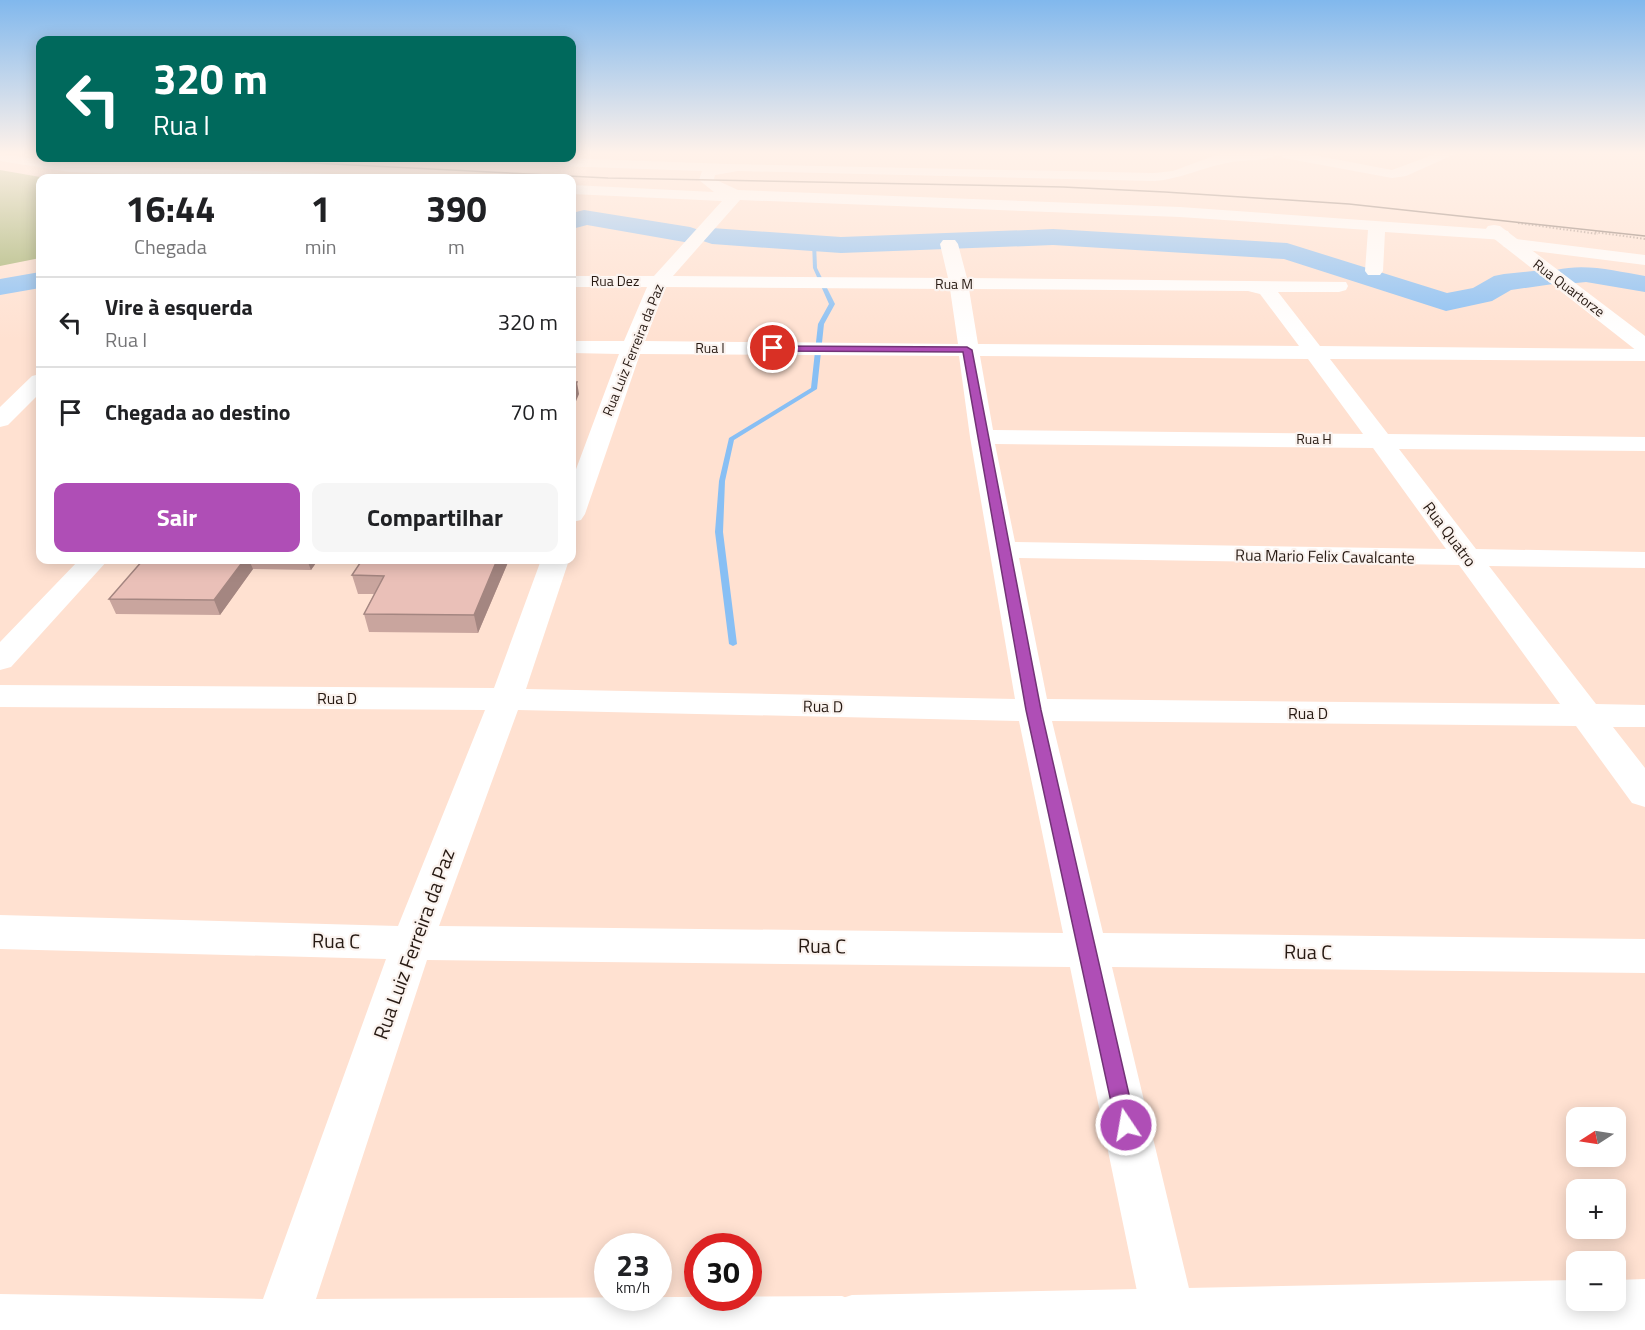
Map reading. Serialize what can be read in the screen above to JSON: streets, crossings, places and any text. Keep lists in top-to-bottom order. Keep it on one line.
{"streets":{"street":["Rua Dez","Rua M","Rua Quartorze","Rua I","Rua Luiz Ferreira da Paz","Rua H","Rua Quatro","Rua Mario Felix Cavalcante","Rua D","Rua C"]},"crossings":[["Rua Dez","Rua M"],["Rua Dez","Rua Luiz Ferreira da Paz"],["Rua M","Rua Luiz Ferreira da Paz"],["Rua M","Rua Quatro"],["Rua I","Rua Luiz Ferreira da Paz"],["Rua I","Rua Quatro"],["Rua Luiz Ferreira da Paz","Rua D"],["Rua Luiz Ferreira da Paz","Rua C"],["Rua H","Rua Quatro"],["Rua Quatro","Rua Mario Felix Cavalcante"],["Rua Quatro","Rua D"]],"north":"left","page":{"turn":["320 m","Rua I"],"eta":["16:44","Chegada","1","min","390","m"],"list":[{"name":"Vire à esquerda","note":"Rua I","value":"320 m"},{"name":"Chegada ao destino","value":"70 m"}],"buttons":["Sair","Compartilhar"],"map_buttons":["+","−"],"speed":"23 km/h","limit":"30"}}
